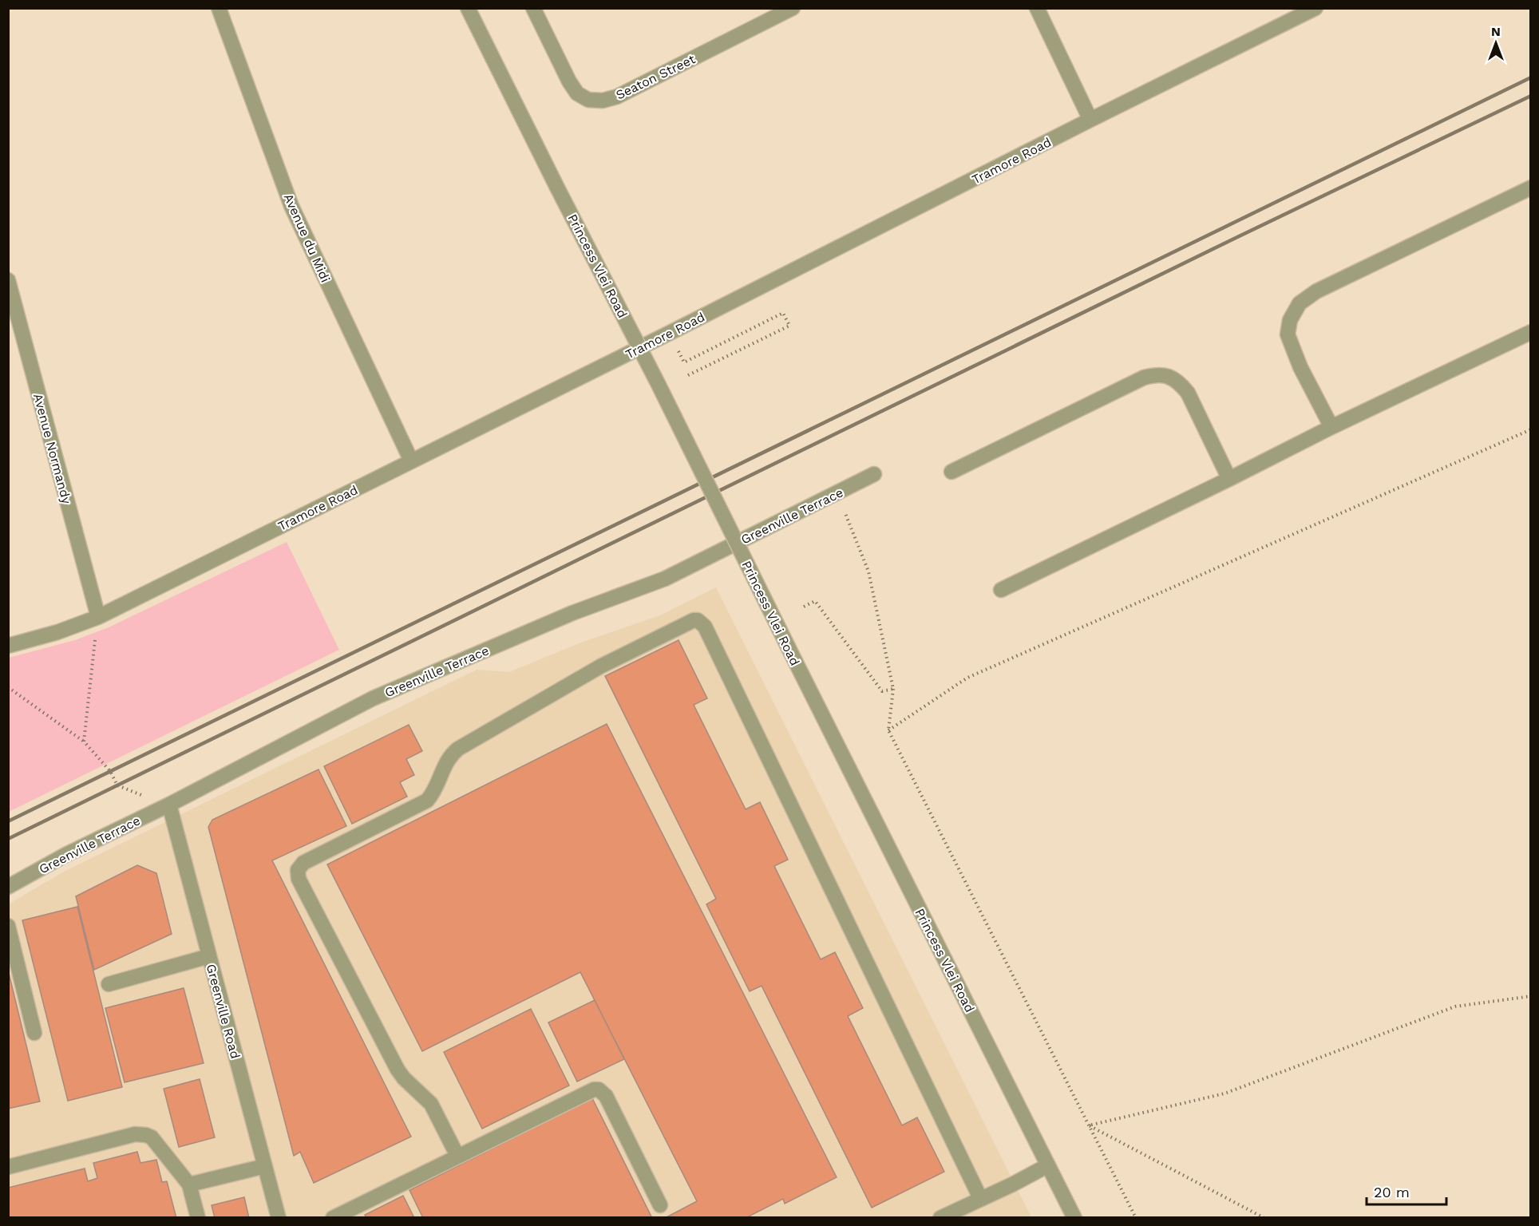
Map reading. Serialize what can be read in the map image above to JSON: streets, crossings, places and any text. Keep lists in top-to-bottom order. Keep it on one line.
{"streets":{"street":["Seaton Street","Tramore Road","Avenue du Midi","Princess Vlei Road","Avenue Normandy","Greenville Terrace","Greenville Road"]},"crossings":[["Tramore Road","Avenue du Midi"],["Tramore Road","Avenue Normandy"],["Greenville Terrace","Greenville Road"]],"scale_bar":"20 m","north":"top"}
